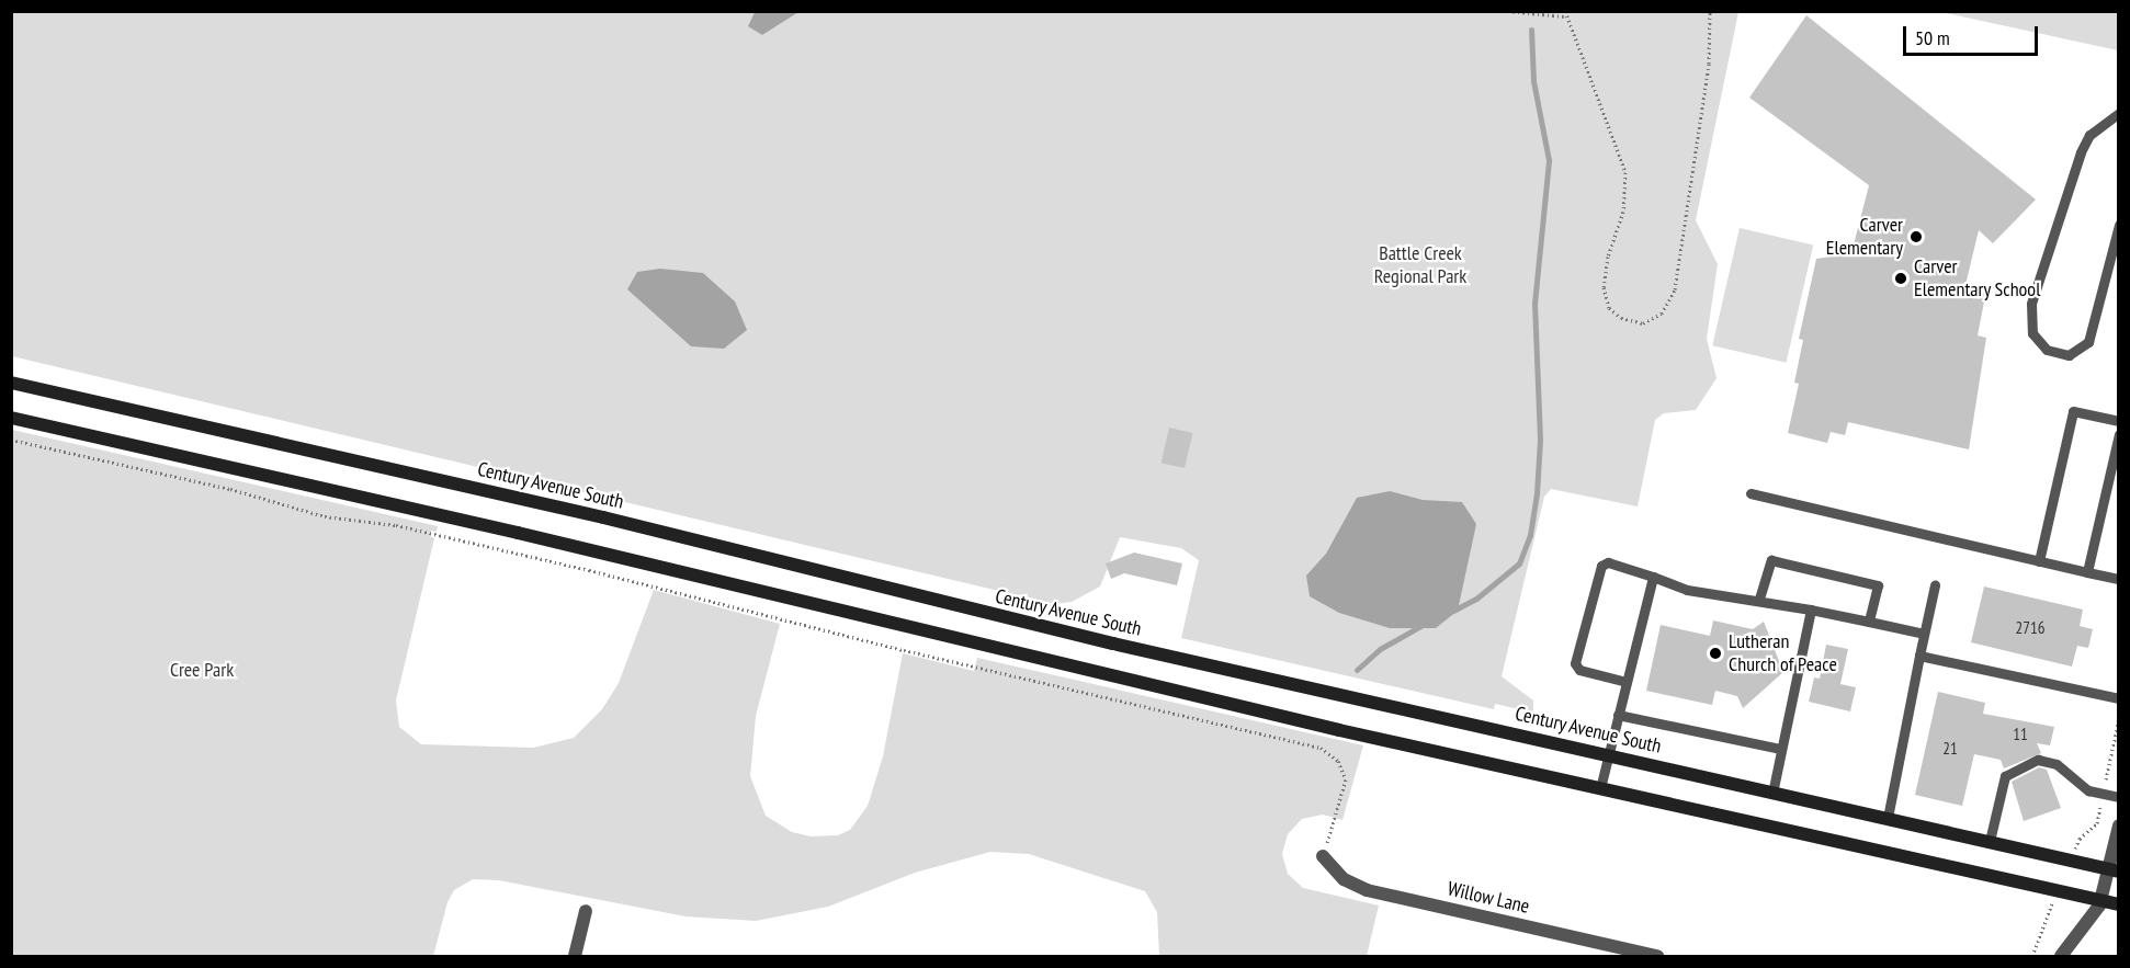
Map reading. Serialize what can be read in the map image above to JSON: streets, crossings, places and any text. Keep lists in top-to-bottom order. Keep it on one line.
{"streets":{"main road":["Century Avenue South"],"street":["Willow Lane"]},"parks":["Battle Creek Regional Park","Cree Park"],"places":["Carver Elementary","Carver Elementary School","Lutheran Church of Peace"],"house_numbers":["2716","11","21"],"scale_bar":"50 m"}
